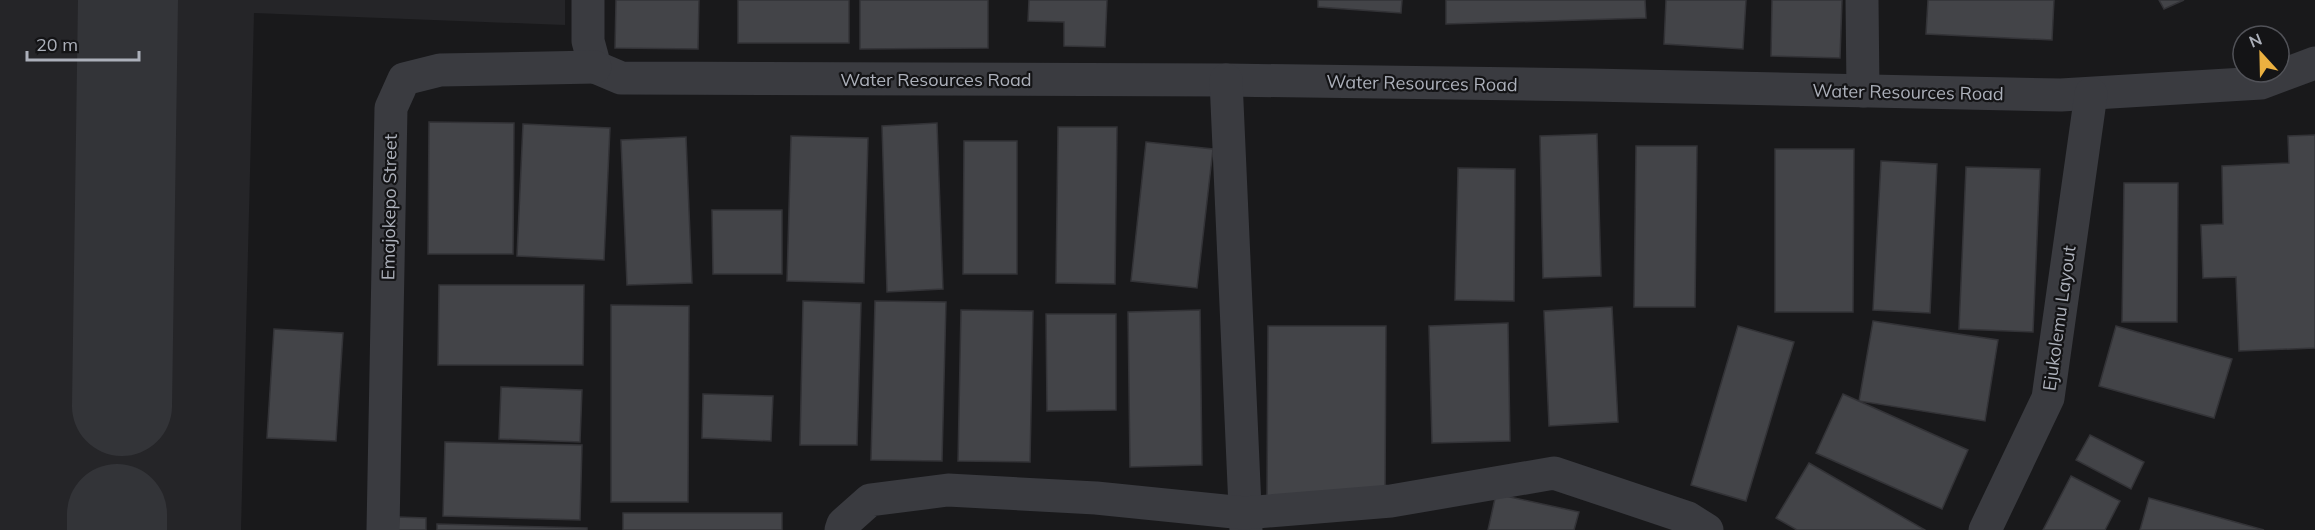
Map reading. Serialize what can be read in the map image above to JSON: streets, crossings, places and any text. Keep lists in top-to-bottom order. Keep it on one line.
{"streets":{"street":["Water Resources Road","Emajokepo Street","Ejukolemu Layout"]},"crossings":[["Water Resources Road","Emajokepo Street"],["Water Resources Road","Ejukolemu Layout"]],"scale_bar":"20 m","north":"top"}
